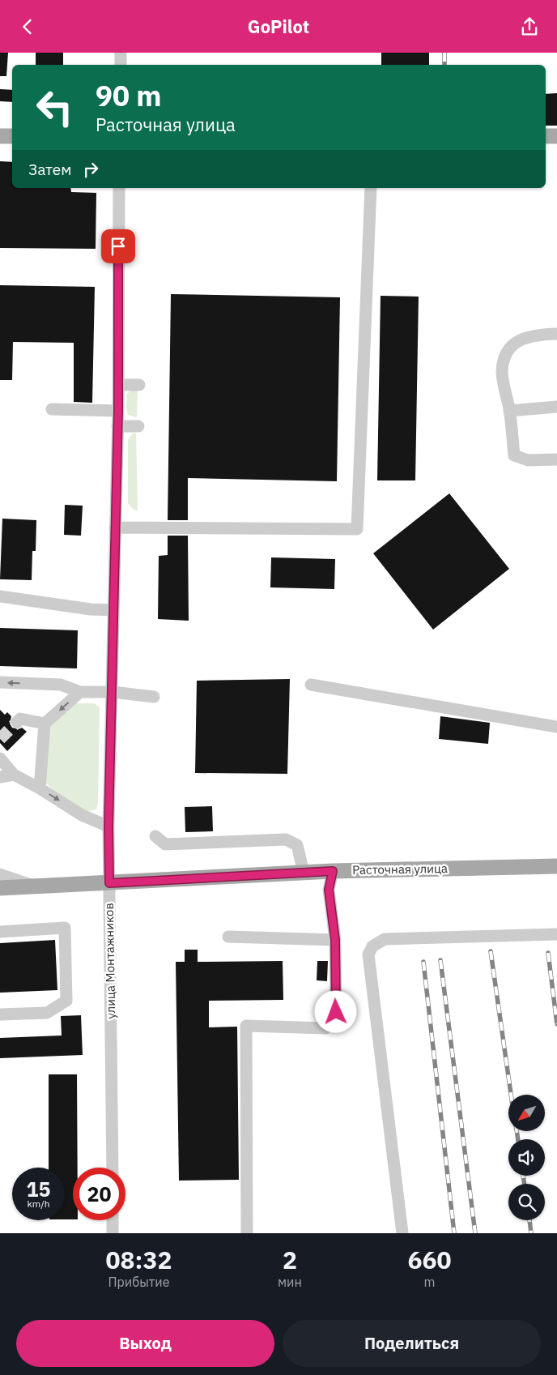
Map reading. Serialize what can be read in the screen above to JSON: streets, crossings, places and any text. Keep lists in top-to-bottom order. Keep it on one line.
{"streets":{"main road":["Расточная улица"],"street":["улица Монтажников"]},"crossings":[["Расточная улица","улица Монтажников"]],"north":"bottom left","page":{"header":"GoPilot","turn":["90 m","Расточная улица"],"then":"Затем","speed":"15 km/h","limit":"20","eta":["08:32","Прибытие","2","мин","660","m"],"buttons":["Выход","Поделиться"]}}
